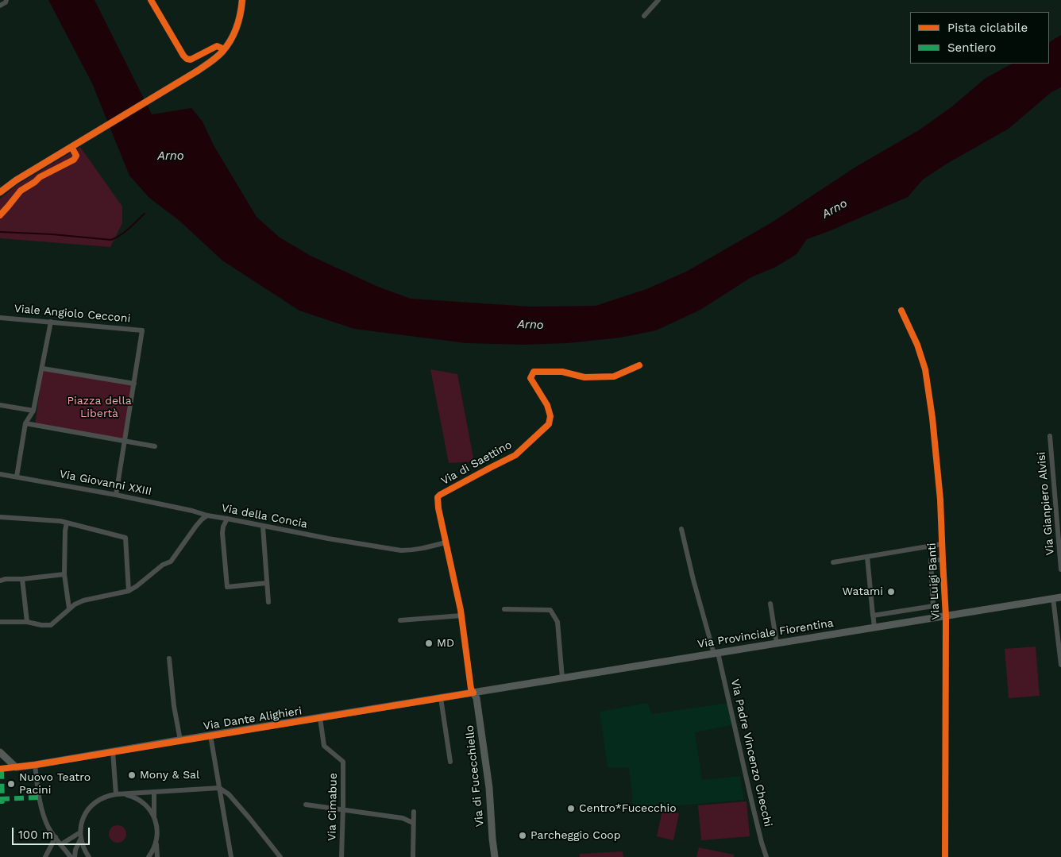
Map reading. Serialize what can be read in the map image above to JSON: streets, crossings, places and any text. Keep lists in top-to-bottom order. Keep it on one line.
{"streets":{"street":["Viale Angiolo Cecconi","Via di Saettino","Via Giovanni XXIII","Via Gianpiero Alvisi","Via della Concia","Via Luigi Banti","Via Provinciale Fiorentina","Via Dante Alighieri","Via Padre Vincenzo Checchi","Via di Fucecchiello","Via Cimabue"]},"crossings":[["Via di Saettino","Via della Concia"],["Via di Saettino","Via Provinciale Fiorentina"],["Via di Saettino","Via Dante Alighieri"],["Via di Saettino","Via di Fucecchiello"],["Via Giovanni XXIII","Via della Concia"],["Via Luigi Banti","Via Provinciale Fiorentina"],["Via Provinciale Fiorentina","Via Dante Alighieri"],["Via Provinciale Fiorentina","Via Padre Vincenzo Checchi"],["Via Provinciale Fiorentina","Via di Fucecchiello"],["Via Dante Alighieri","Via di Fucecchiello"],["Via Dante Alighieri","Via Cimabue"]],"water":["Arno"],"parks":["Piazza della Libertà"],"places":["Watami","MD","Mony & Sal","Nuovo Teatro Pacini","Centro*Fucecchio","Parcheggio Coop"],"legend":["Pista ciclabile","Sentiero"],"scale_bar":"100 m"}
